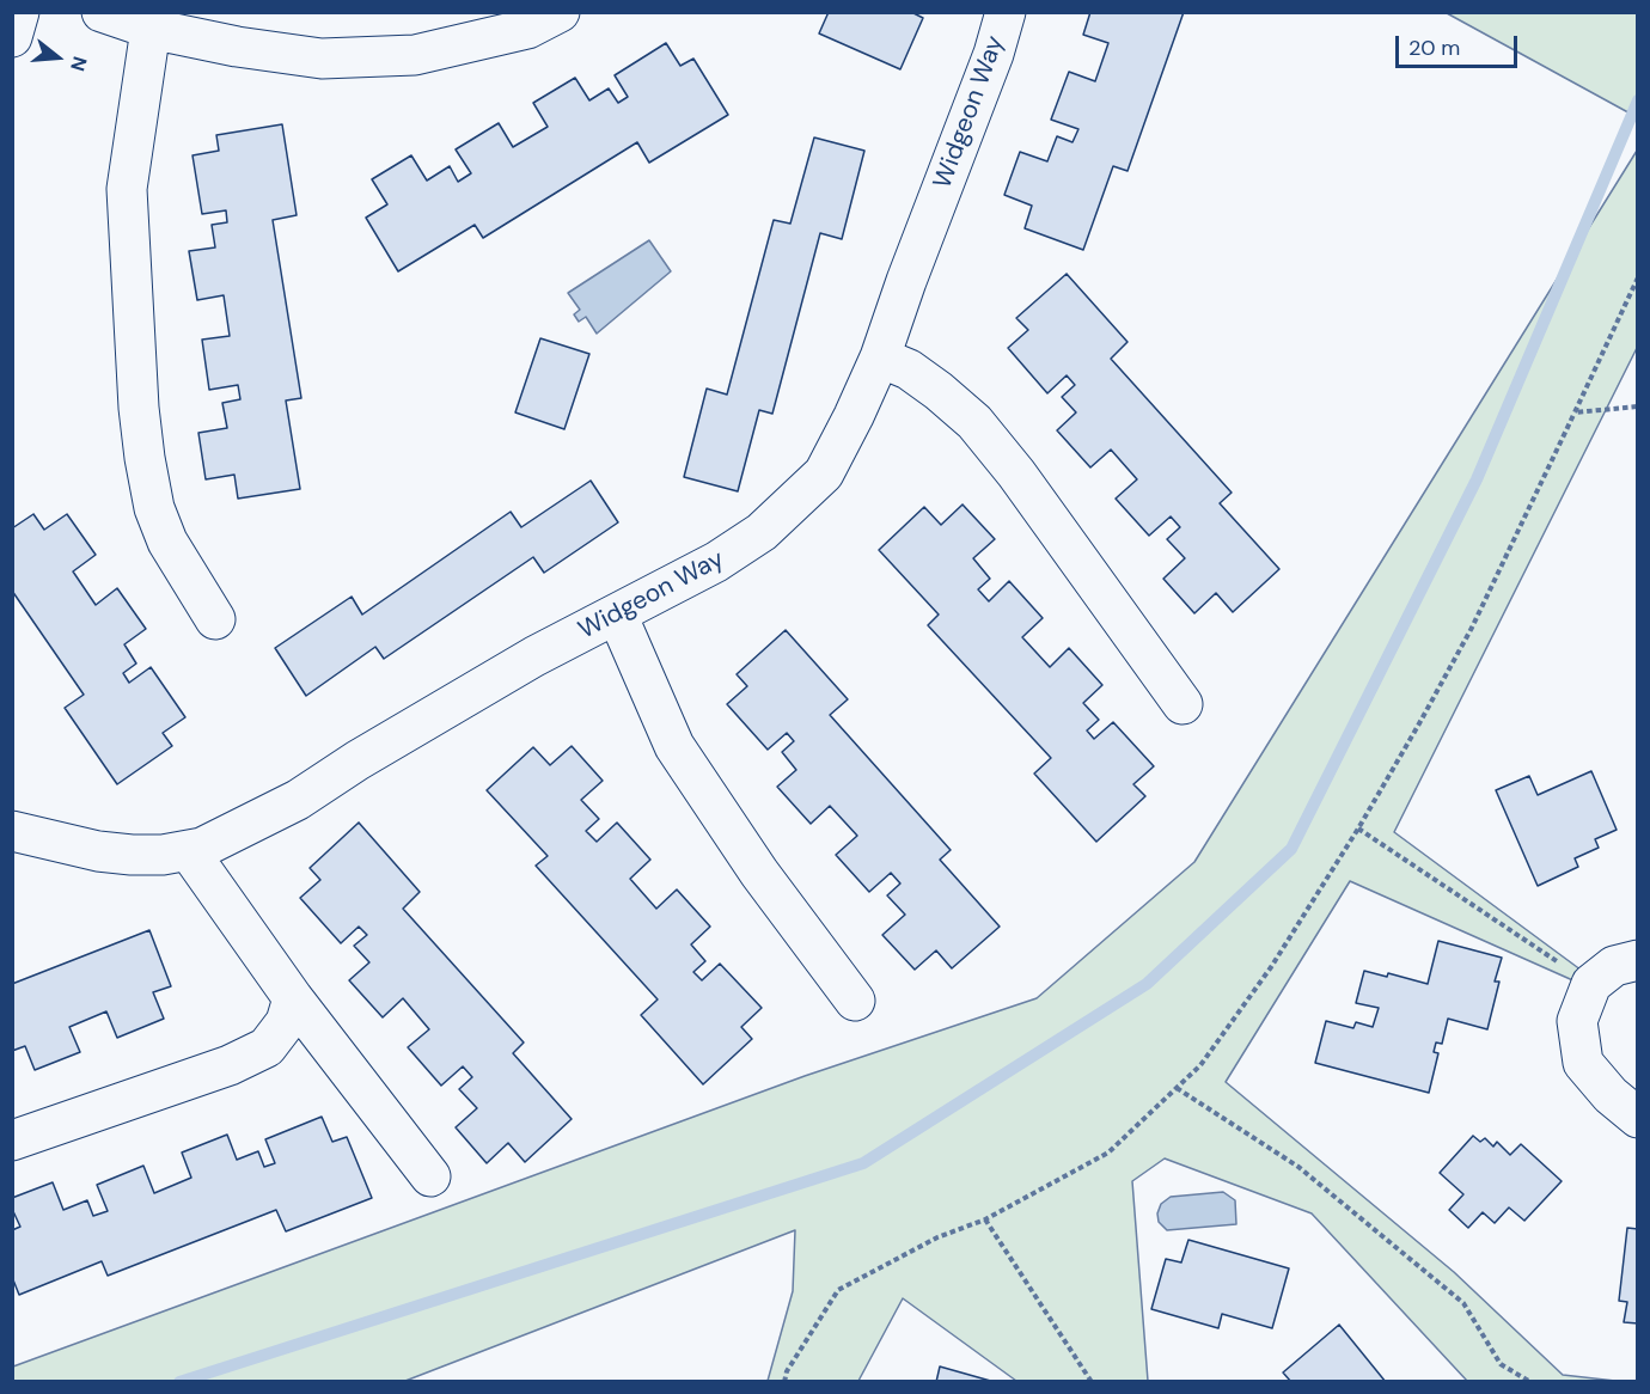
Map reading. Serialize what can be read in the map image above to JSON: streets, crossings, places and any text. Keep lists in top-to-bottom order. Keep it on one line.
{"streets":{"street":["Widgeon Way"]},"scale_bar":"20 m","north":"right"}
